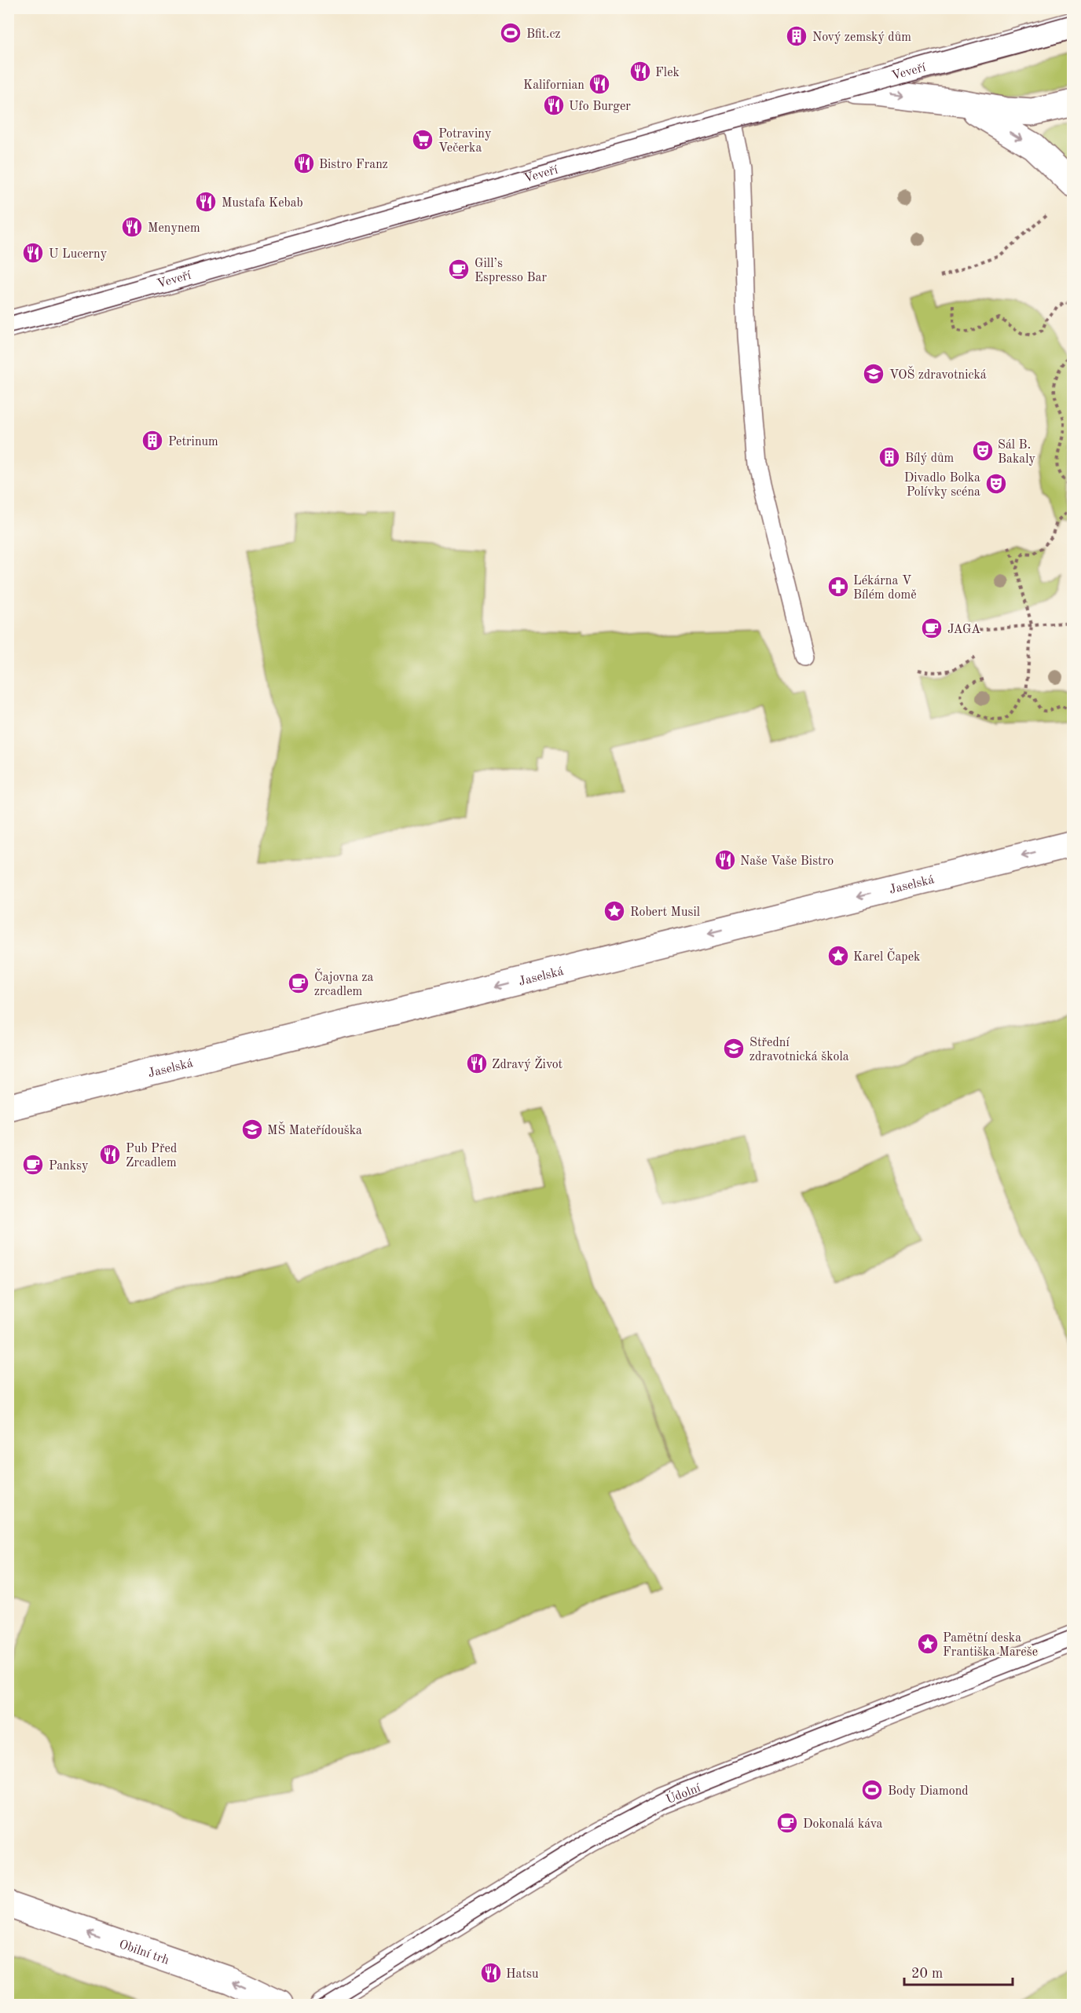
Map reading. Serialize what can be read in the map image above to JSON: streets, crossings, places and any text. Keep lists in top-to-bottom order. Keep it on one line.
{"streets":{"street":["Veveří","Jaselská","Údolní","Obilní trh"]},"one_way":["Jaselská","Obilní trh"],"places":{"sports":["Bfit.cz","Body Diamond"],"building":["Nový zemský dům","Petrinum","Bílý dům"],"restaurant":["Flek","Kalifornian","Ufo Burger","Bistro Franz","Mustafa Kebab","Menynem","U Lucerny","Naše Vaše Bistro","Zdravý Život","Pub Před Zrcadlem","Hatsu"],"supermarket":["Potraviny Večerka"],"cafe":["Gill’s Espresso Bar","JAGA","Čajovna za zrcadlem","Panksy","Dokonalá káva"],"school or university":["VOŠ zdravotnická","Střední zdravotnická škola","MŠ Mateřídouška"],"theatre":["Sál B. Bakaly","Divadlo Bolka Polívky scéna"],"pharmacy":["Lékárna V Bílém domě"],"place":["Robert Musil","Karel Čapek","Pamětní deska Františka Mareše"]},"scale_bar":"20 m"}
